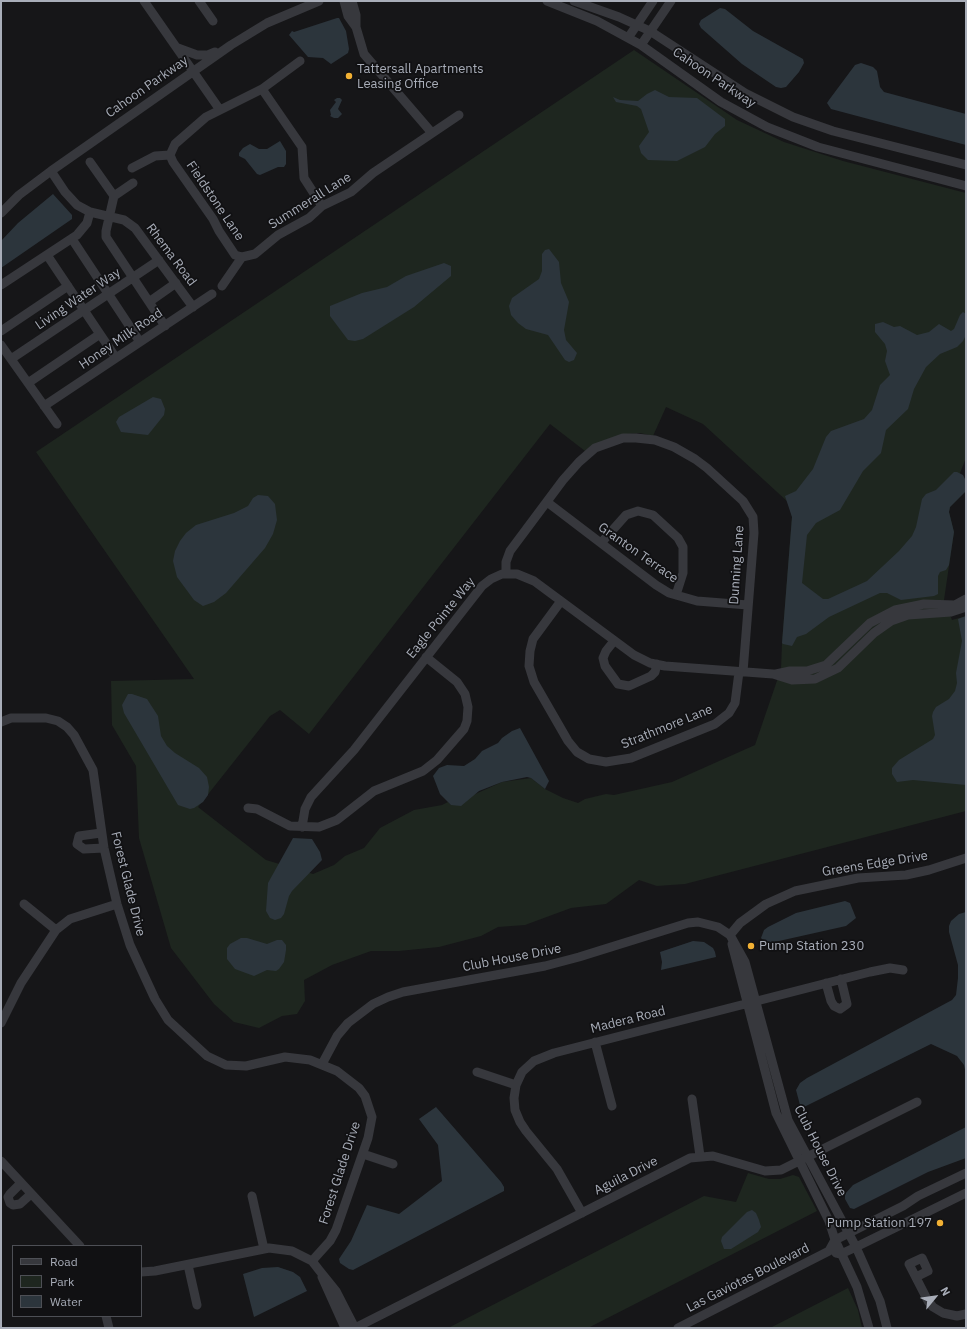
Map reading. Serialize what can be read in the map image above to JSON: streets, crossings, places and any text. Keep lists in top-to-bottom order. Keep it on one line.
{"streets":{"street":["Cahoon Parkway","Fieldstone Lane","Summerall Lane","Rhema Road","Living Water Way","Honey Milk Road","Granton Terrace","Dunning Lane","Eagle Pointe Way","Strathmore Lane","Greens Edge Drive","Forest Glade Drive","Club House Drive","Madera Road","Aguila Drive","Las Gaviotas Boulevard"]},"crossings":[["Cahoon Parkway","Rhema Road"],["Fieldstone Lane","Summerall Lane"],["Rhema Road","Living Water Way"],["Rhema Road","Honey Milk Road"],["Granton Terrace","Dunning Lane"],["Dunning Lane","Eagle Pointe Way"],["Dunning Lane","Strathmore Lane"],["Greens Edge Drive","Club House Drive"],["Forest Glade Drive","Club House Drive"],["Club House Drive","Madera Road"],["Club House Drive","Aguila Drive"],["Club House Drive","Las Gaviotas Boulevard"],["Madera Road","Aguila Drive"]],"places":["Tattersall Apartments Leasing Office","Pump Station 230","Pump Station 197"],"legend":["Road","Park","Water"],"north":"top right"}
